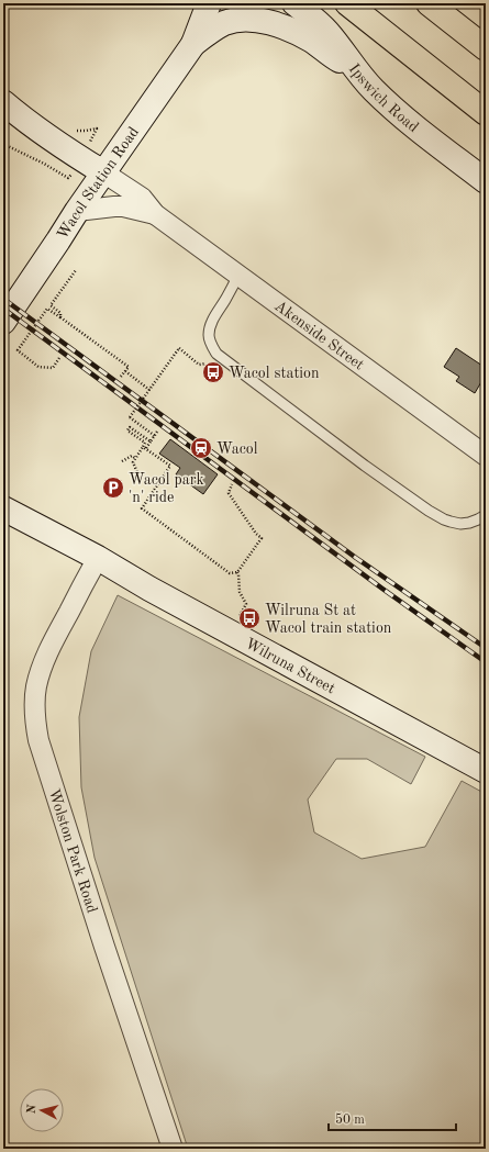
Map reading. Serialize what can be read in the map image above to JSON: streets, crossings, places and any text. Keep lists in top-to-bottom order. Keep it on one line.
{"streets":{"main road":["Ipswich Road","Wacol Station Road","Wilruna Street"],"street":["Akenside Street","Wolston Park Road"]},"crossings":[["Ipswich Road","Wacol Station Road"],["Wacol Station Road","Akenside Street"],["Wilruna Street","Wolston Park Road"]],"places":{"bus stop":["Wacol station","Wilruna St at Wacol train station"],"station":["Wacol"],"parking":["Wacol park 'n' ride"]},"scale_bar":"50 m","north":"left"}
